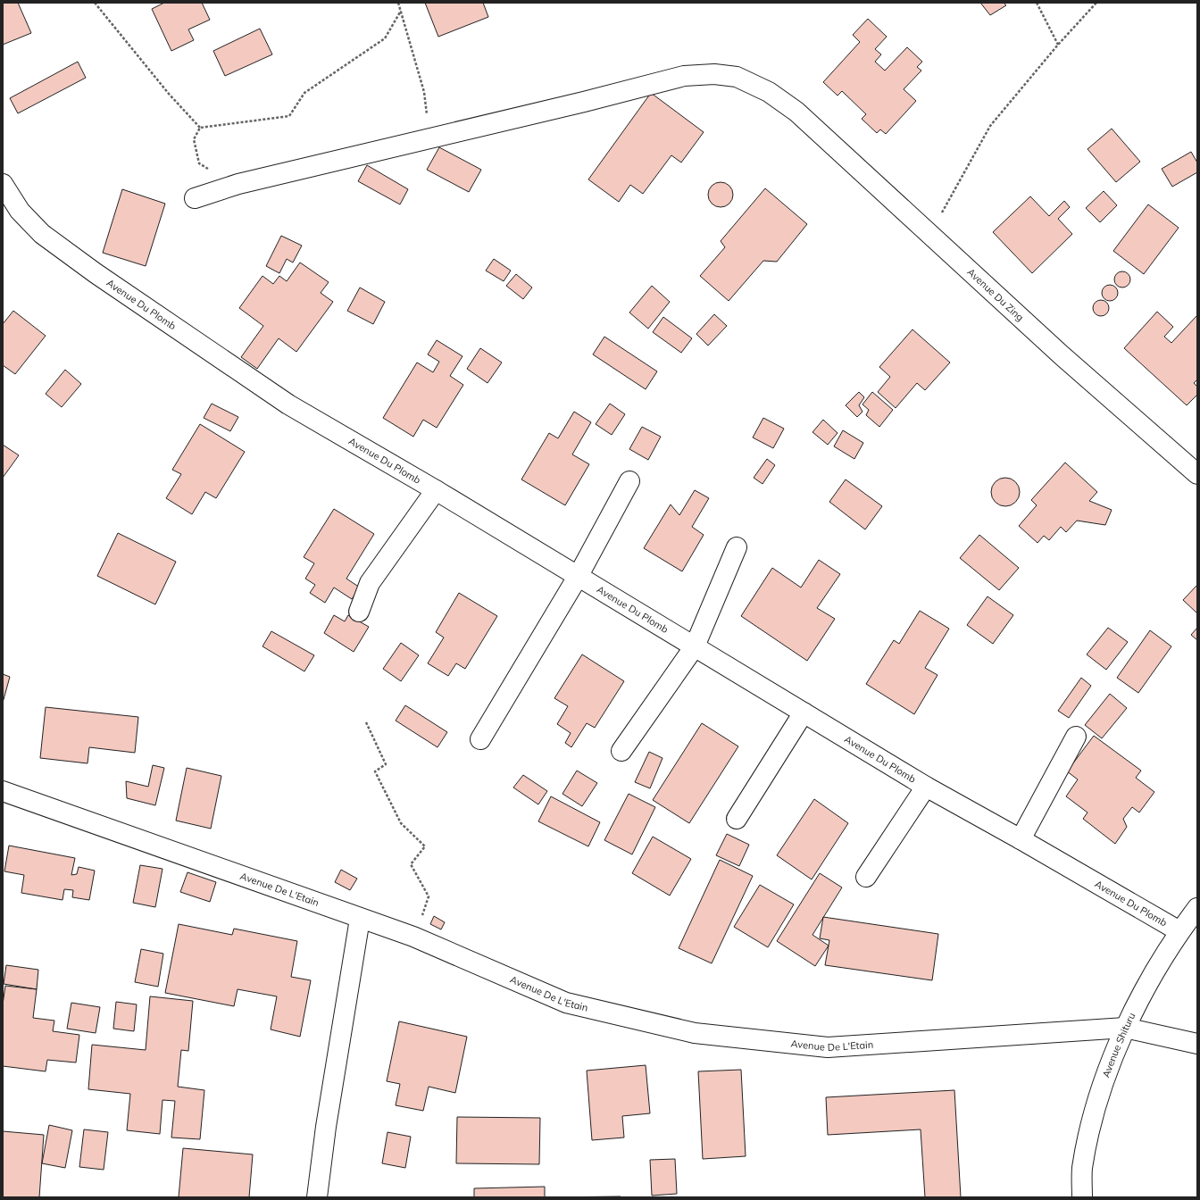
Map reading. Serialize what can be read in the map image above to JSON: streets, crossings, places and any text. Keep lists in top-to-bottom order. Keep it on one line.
{"streets":{"street":["Avenue Du Zing","Avenue Du Plomb","Avenue De L'Etain","Avenue Shituru"]},"crossings":[["Avenue Du Plomb","Avenue Shituru"],["Avenue De L'Etain","Avenue Shituru"]]}
